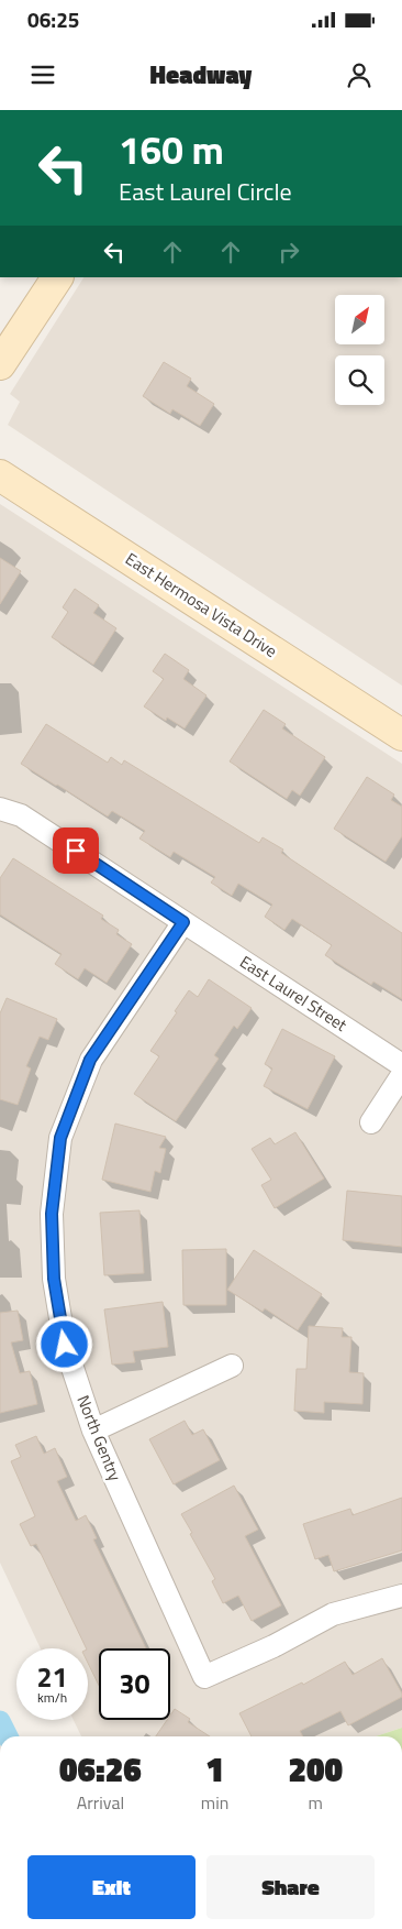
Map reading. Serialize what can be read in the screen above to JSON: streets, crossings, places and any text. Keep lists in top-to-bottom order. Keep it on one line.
{"streets":{"street":["East Hermosa Vista Drive","East Laurel Street","North Gentry"]},"crossings":[["East Laurel Street","North Gentry"]],"north":"top right","page":{"status":"06:25","header":"Headway","turn":["160 m","East Laurel Circle"],"speed":"21 km/h","limit":"30","eta":["06:26","Arrival","1","min","200","m"],"buttons":["Exit","Share"]}}
